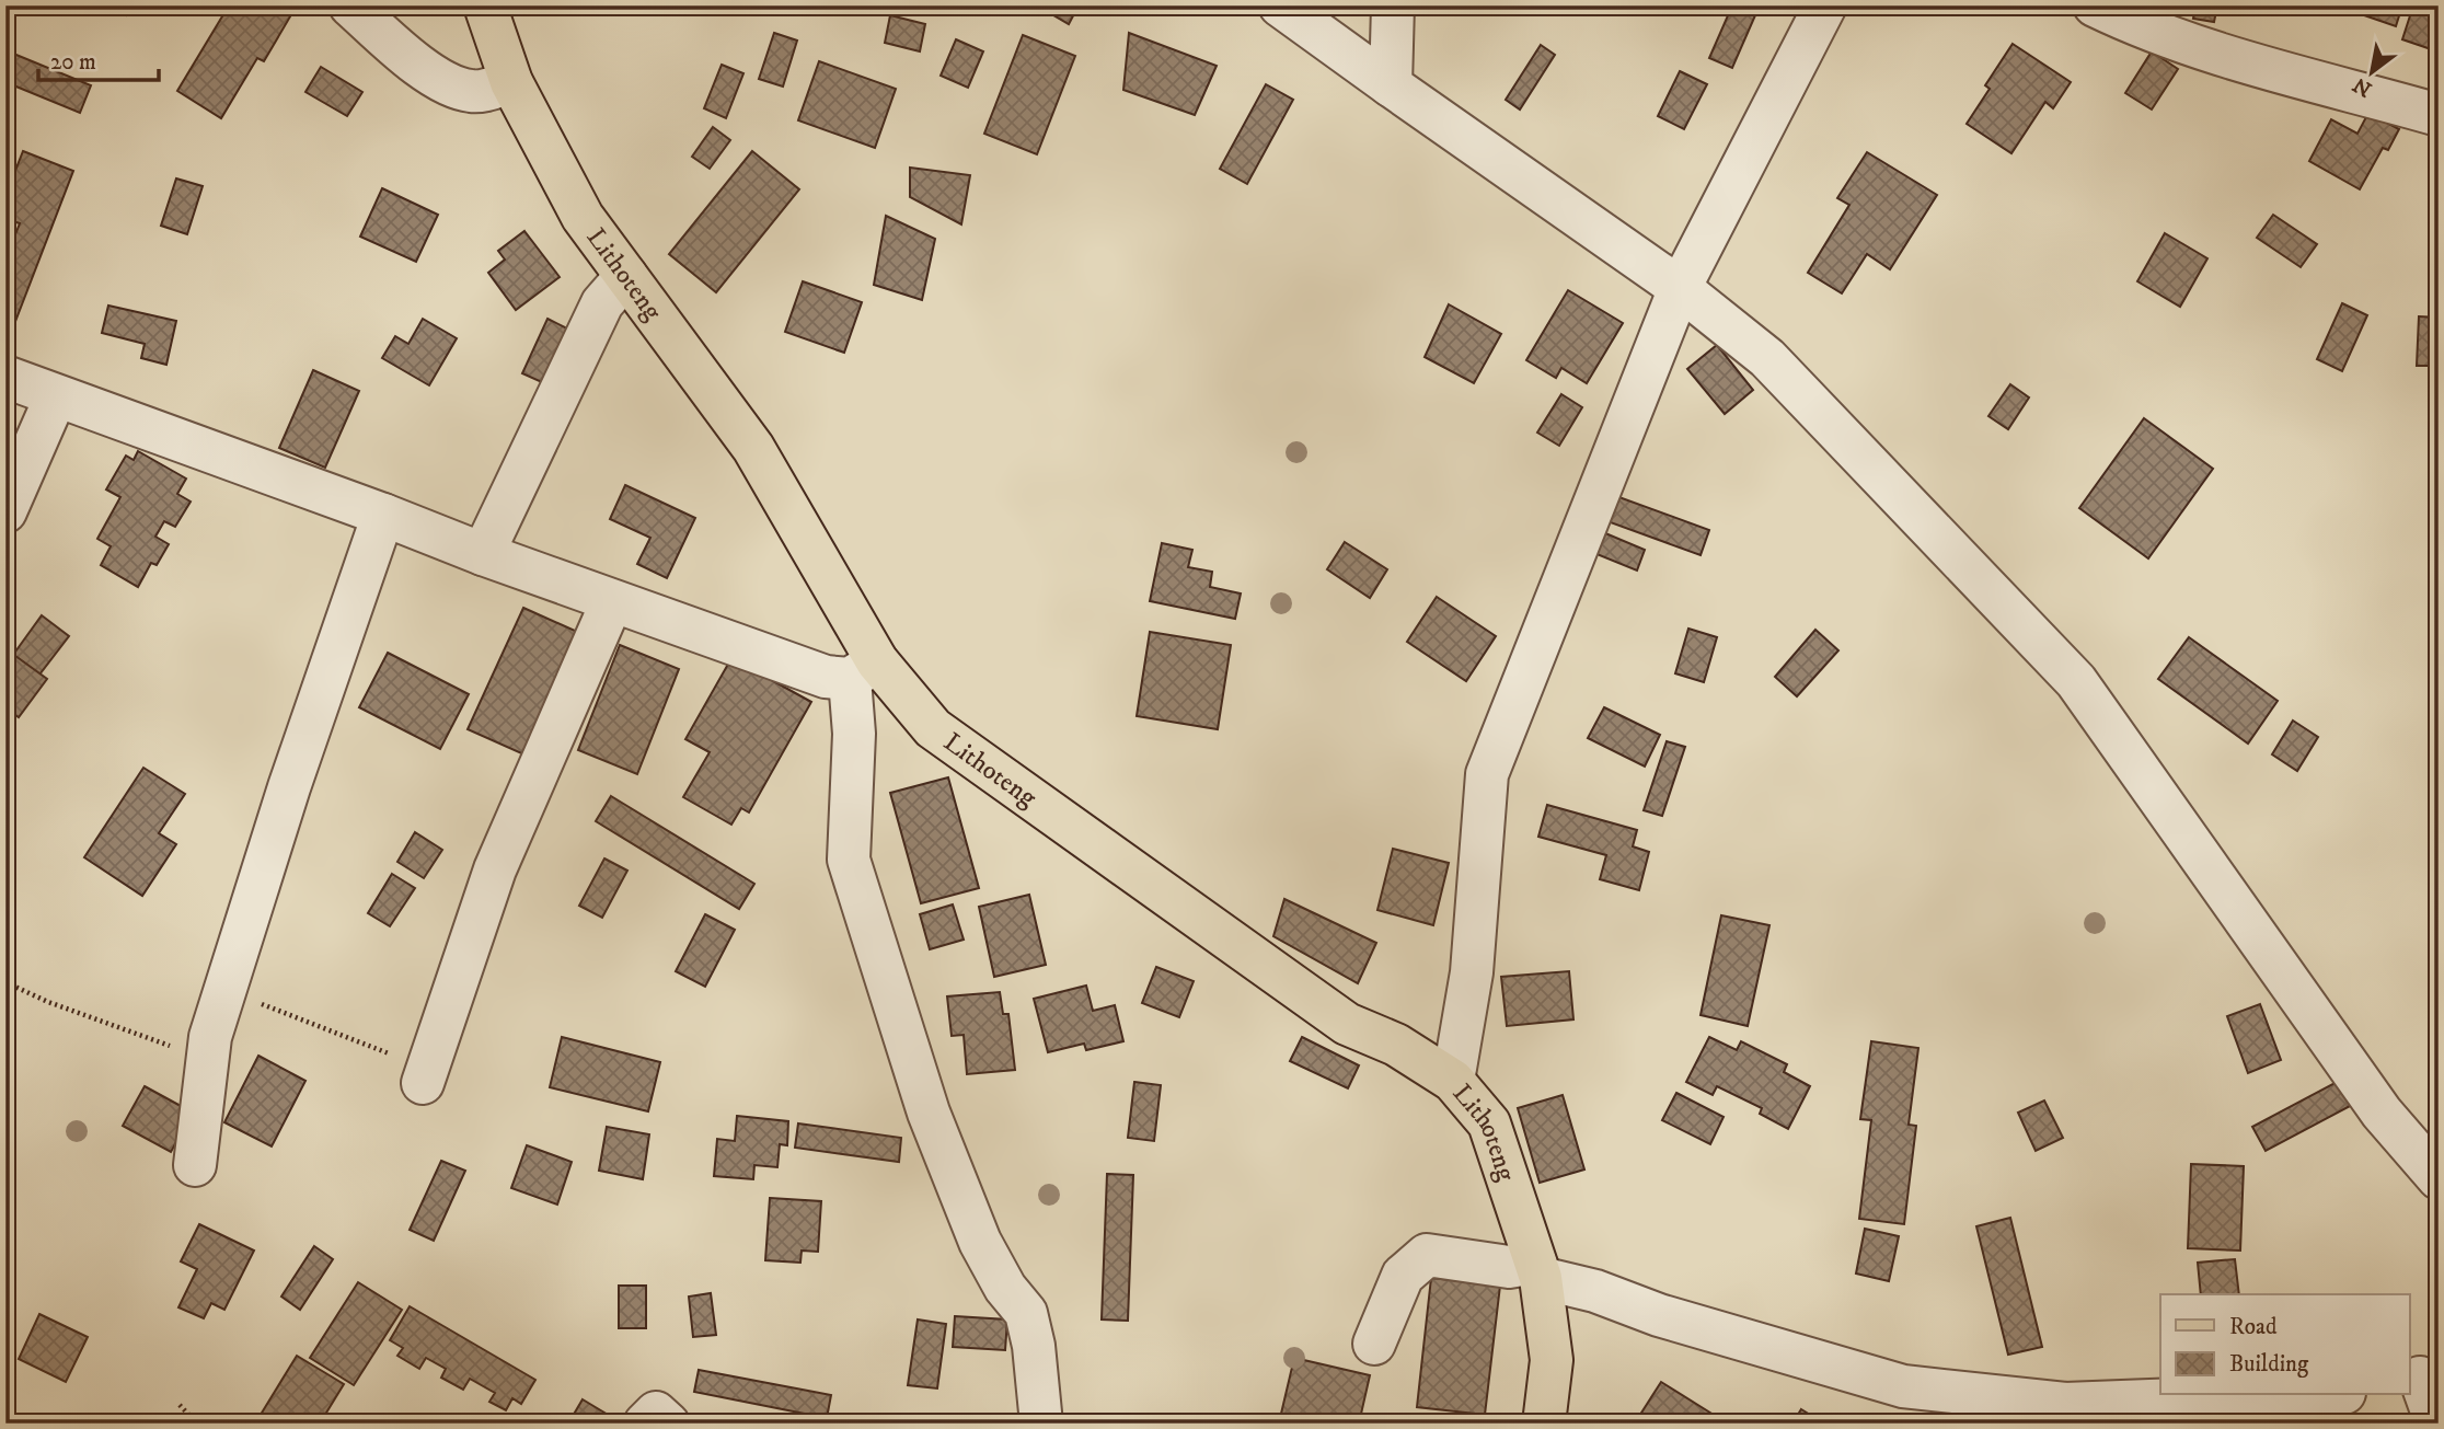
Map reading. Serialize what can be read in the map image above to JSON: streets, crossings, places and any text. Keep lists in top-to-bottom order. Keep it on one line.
{"streets":{"main road":["Lithoteng"]},"legend":["Road","Building"],"scale_bar":"20 m","north":"bottom left"}
